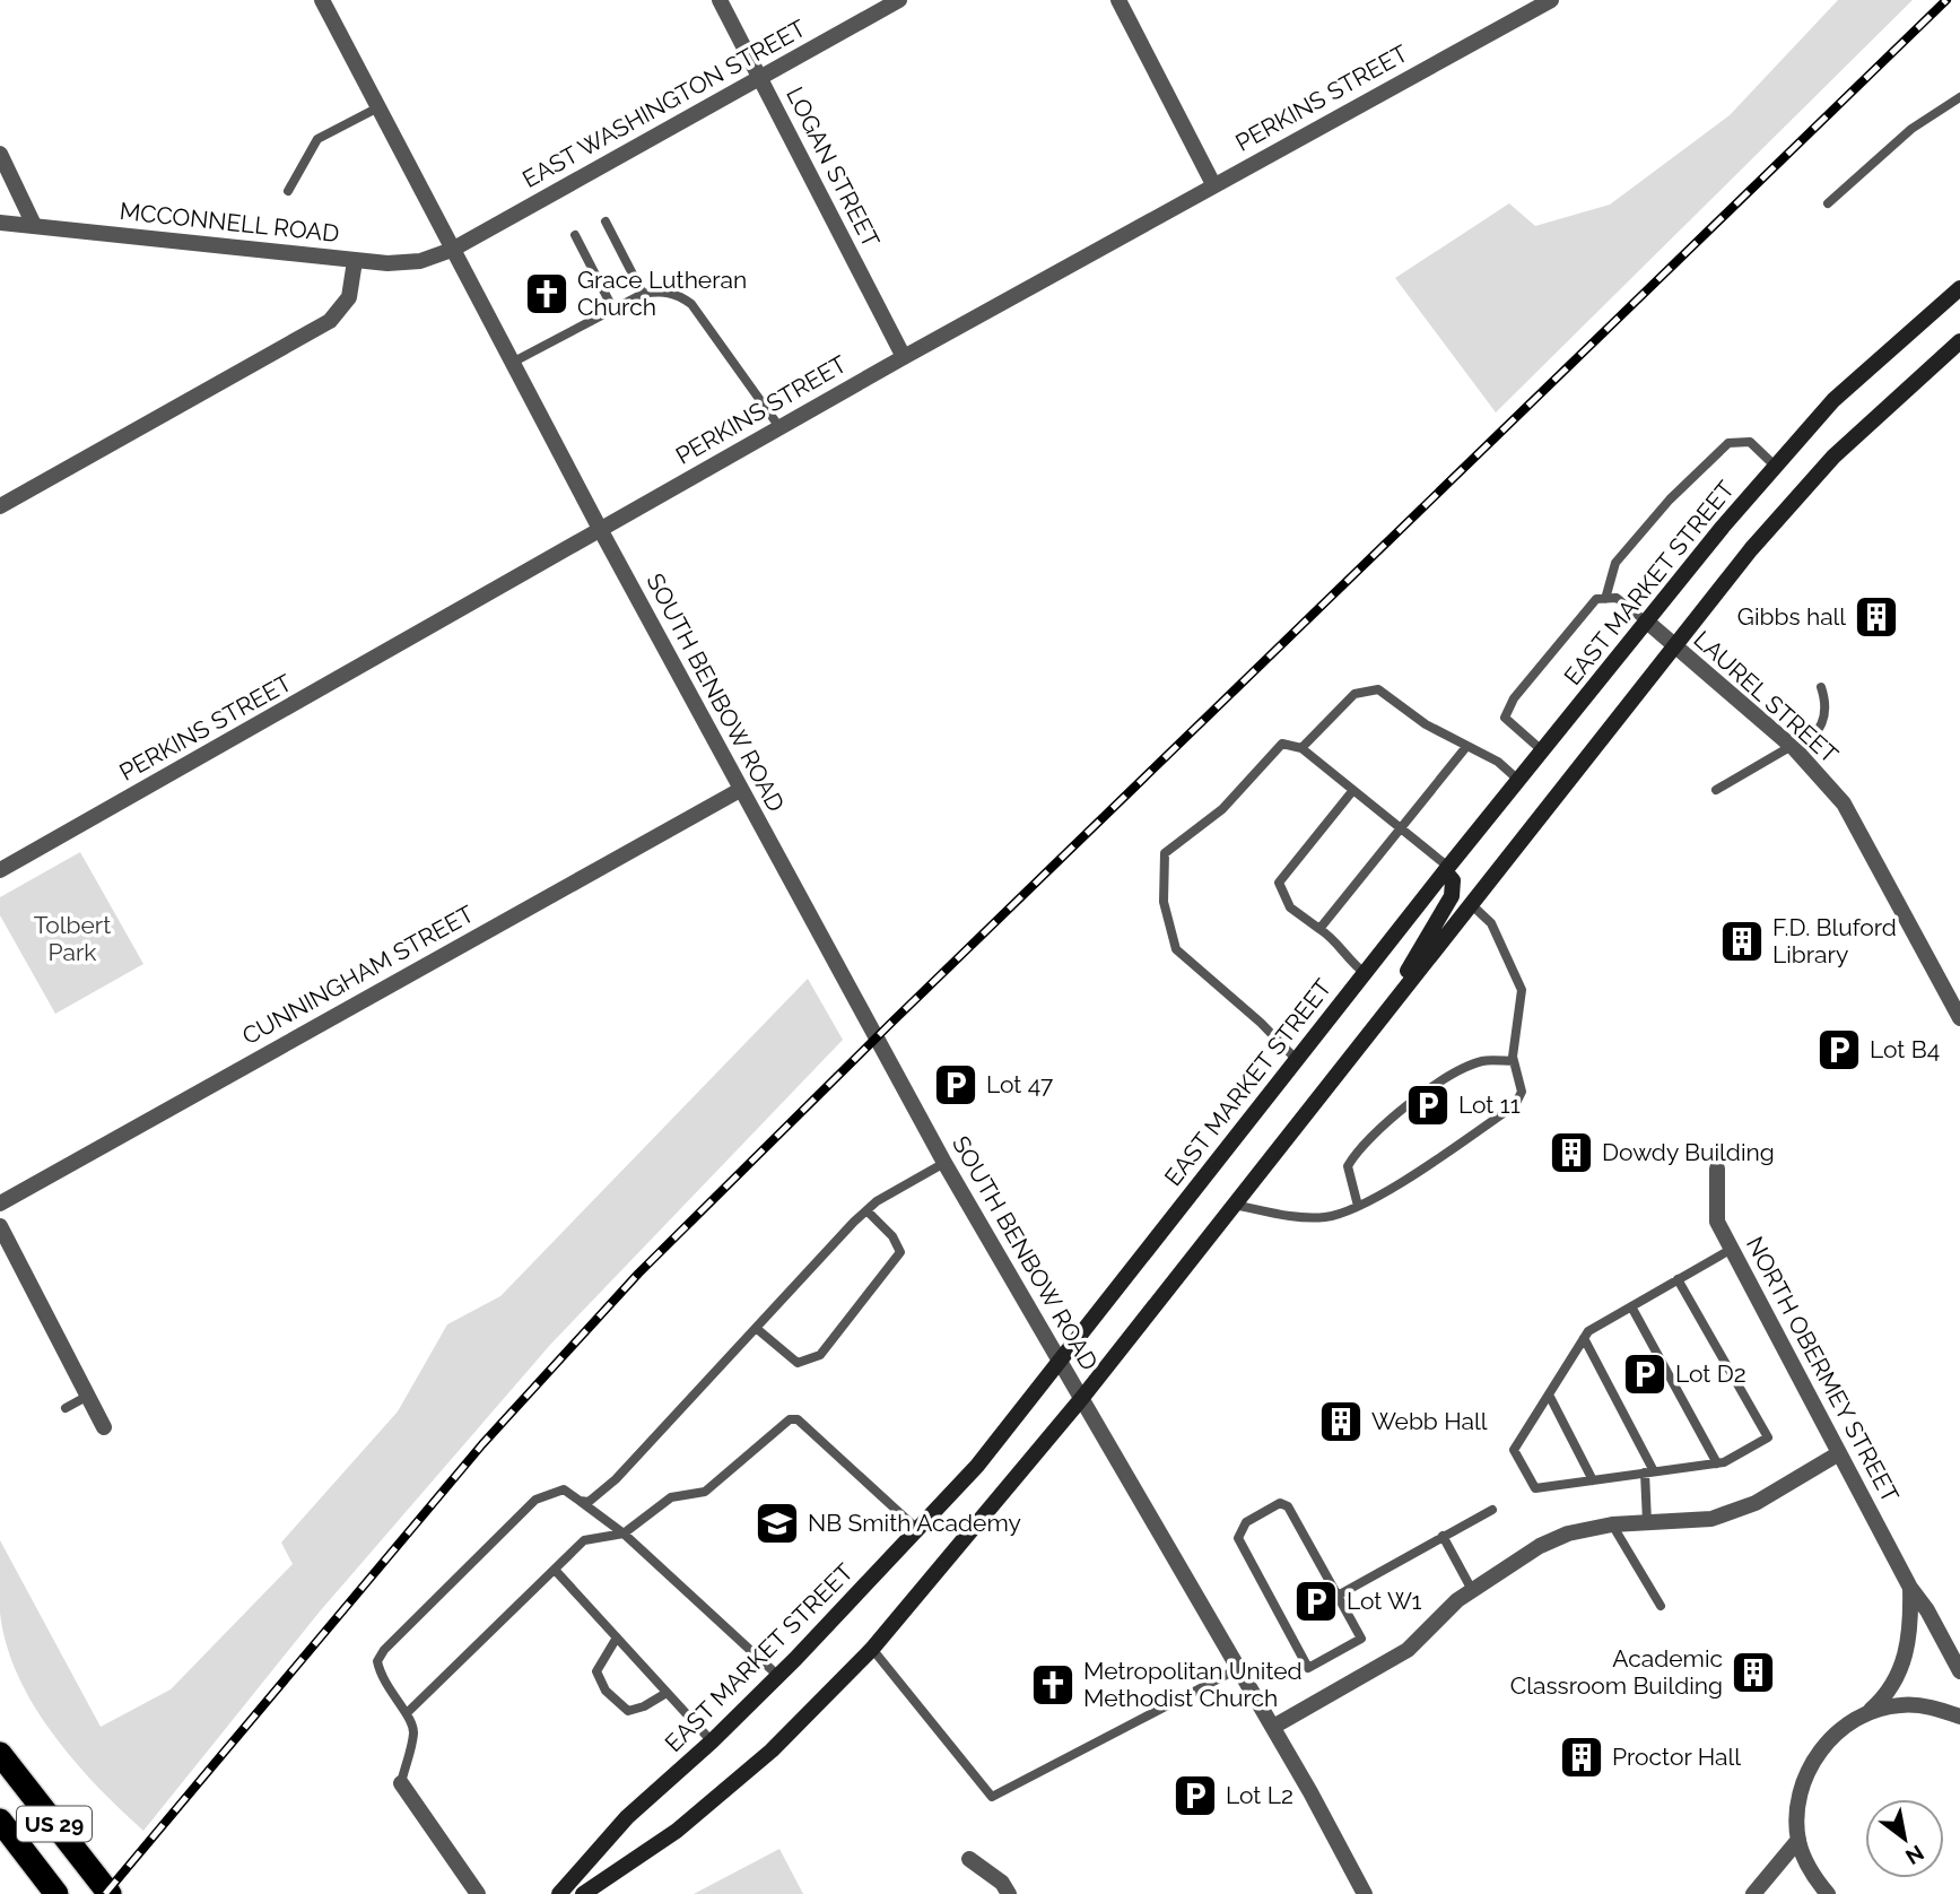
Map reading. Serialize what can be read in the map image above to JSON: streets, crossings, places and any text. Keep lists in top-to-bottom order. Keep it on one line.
{"streets":{"highway":["US 29"],"main road":["EAST MARKET STREET"],"street":["PERKINS STREET","EAST WASHINGTON STREET","LOGAN STREET","MCCONNELL ROAD","SOUTH BENBOW ROAD","LAUREL STREET","CUNNINGHAM STREET","NORTH OBERMEY STREET"]},"crossings":[["PERKINS STREET","LOGAN STREET"],["PERKINS STREET","SOUTH BENBOW ROAD"],["EAST WASHINGTON STREET","LOGAN STREET"],["EAST WASHINGTON STREET","MCCONNELL ROAD"],["EAST WASHINGTON STREET","SOUTH BENBOW ROAD"],["MCCONNELL ROAD","SOUTH BENBOW ROAD"],["EAST MARKET STREET","SOUTH BENBOW ROAD"],["EAST MARKET STREET","LAUREL STREET"],["SOUTH BENBOW ROAD","CUNNINGHAM STREET"]],"parks":["Tolbert Park"],"places":{"church":["Grace Lutheran Church","Metropolitan United Methodist Church"],"building":["Gibbs hall","F.D. Bluford Library","Dowdy Building","Webb Hall","Academic Classroom Building","Proctor Hall"],"parking":["Lot B4","Lot 47","Lot 11","Lot D2","Lot W1","Lot L2"],"school or university":["NB Smith Academy"]},"north":"bottom right"}
